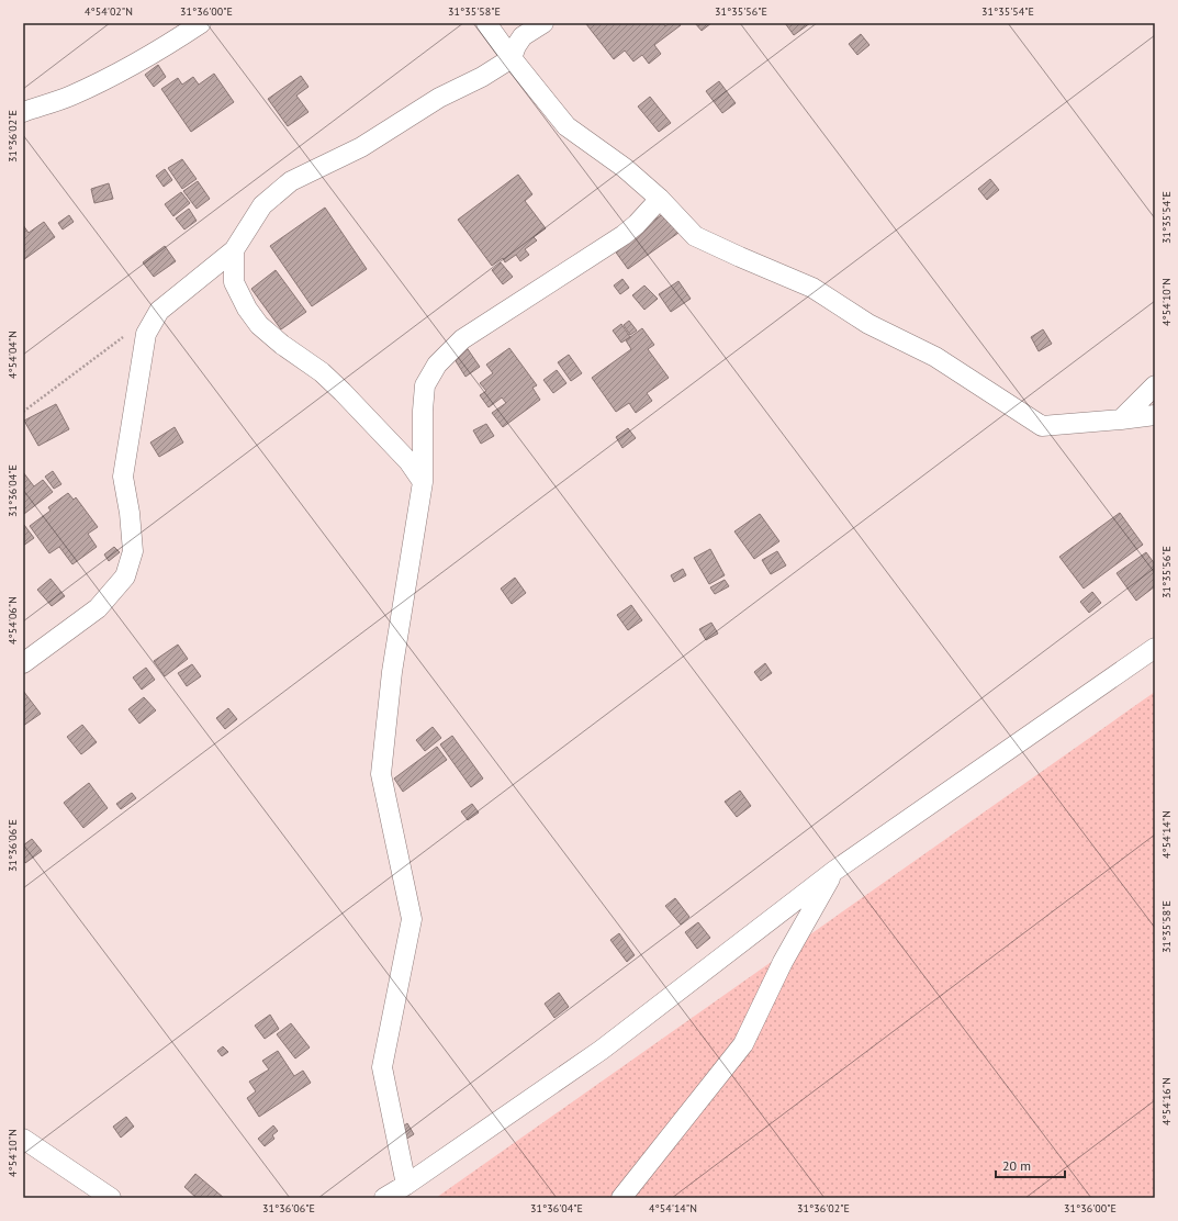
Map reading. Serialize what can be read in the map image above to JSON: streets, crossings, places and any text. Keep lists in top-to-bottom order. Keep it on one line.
{"scale_bar":"20 m","coordinates":["4°54'02\"N","31°36'00\"E","31°35'58\"E","31°35'56\"E","31°35'54\"E","31°36'02\"E","4°54'10\"N","4°54'04\"N","31°36'04\"E","4°54'06\"N","4°54'14\"N","31°36'06\"E","4°54'16\"N"]}
